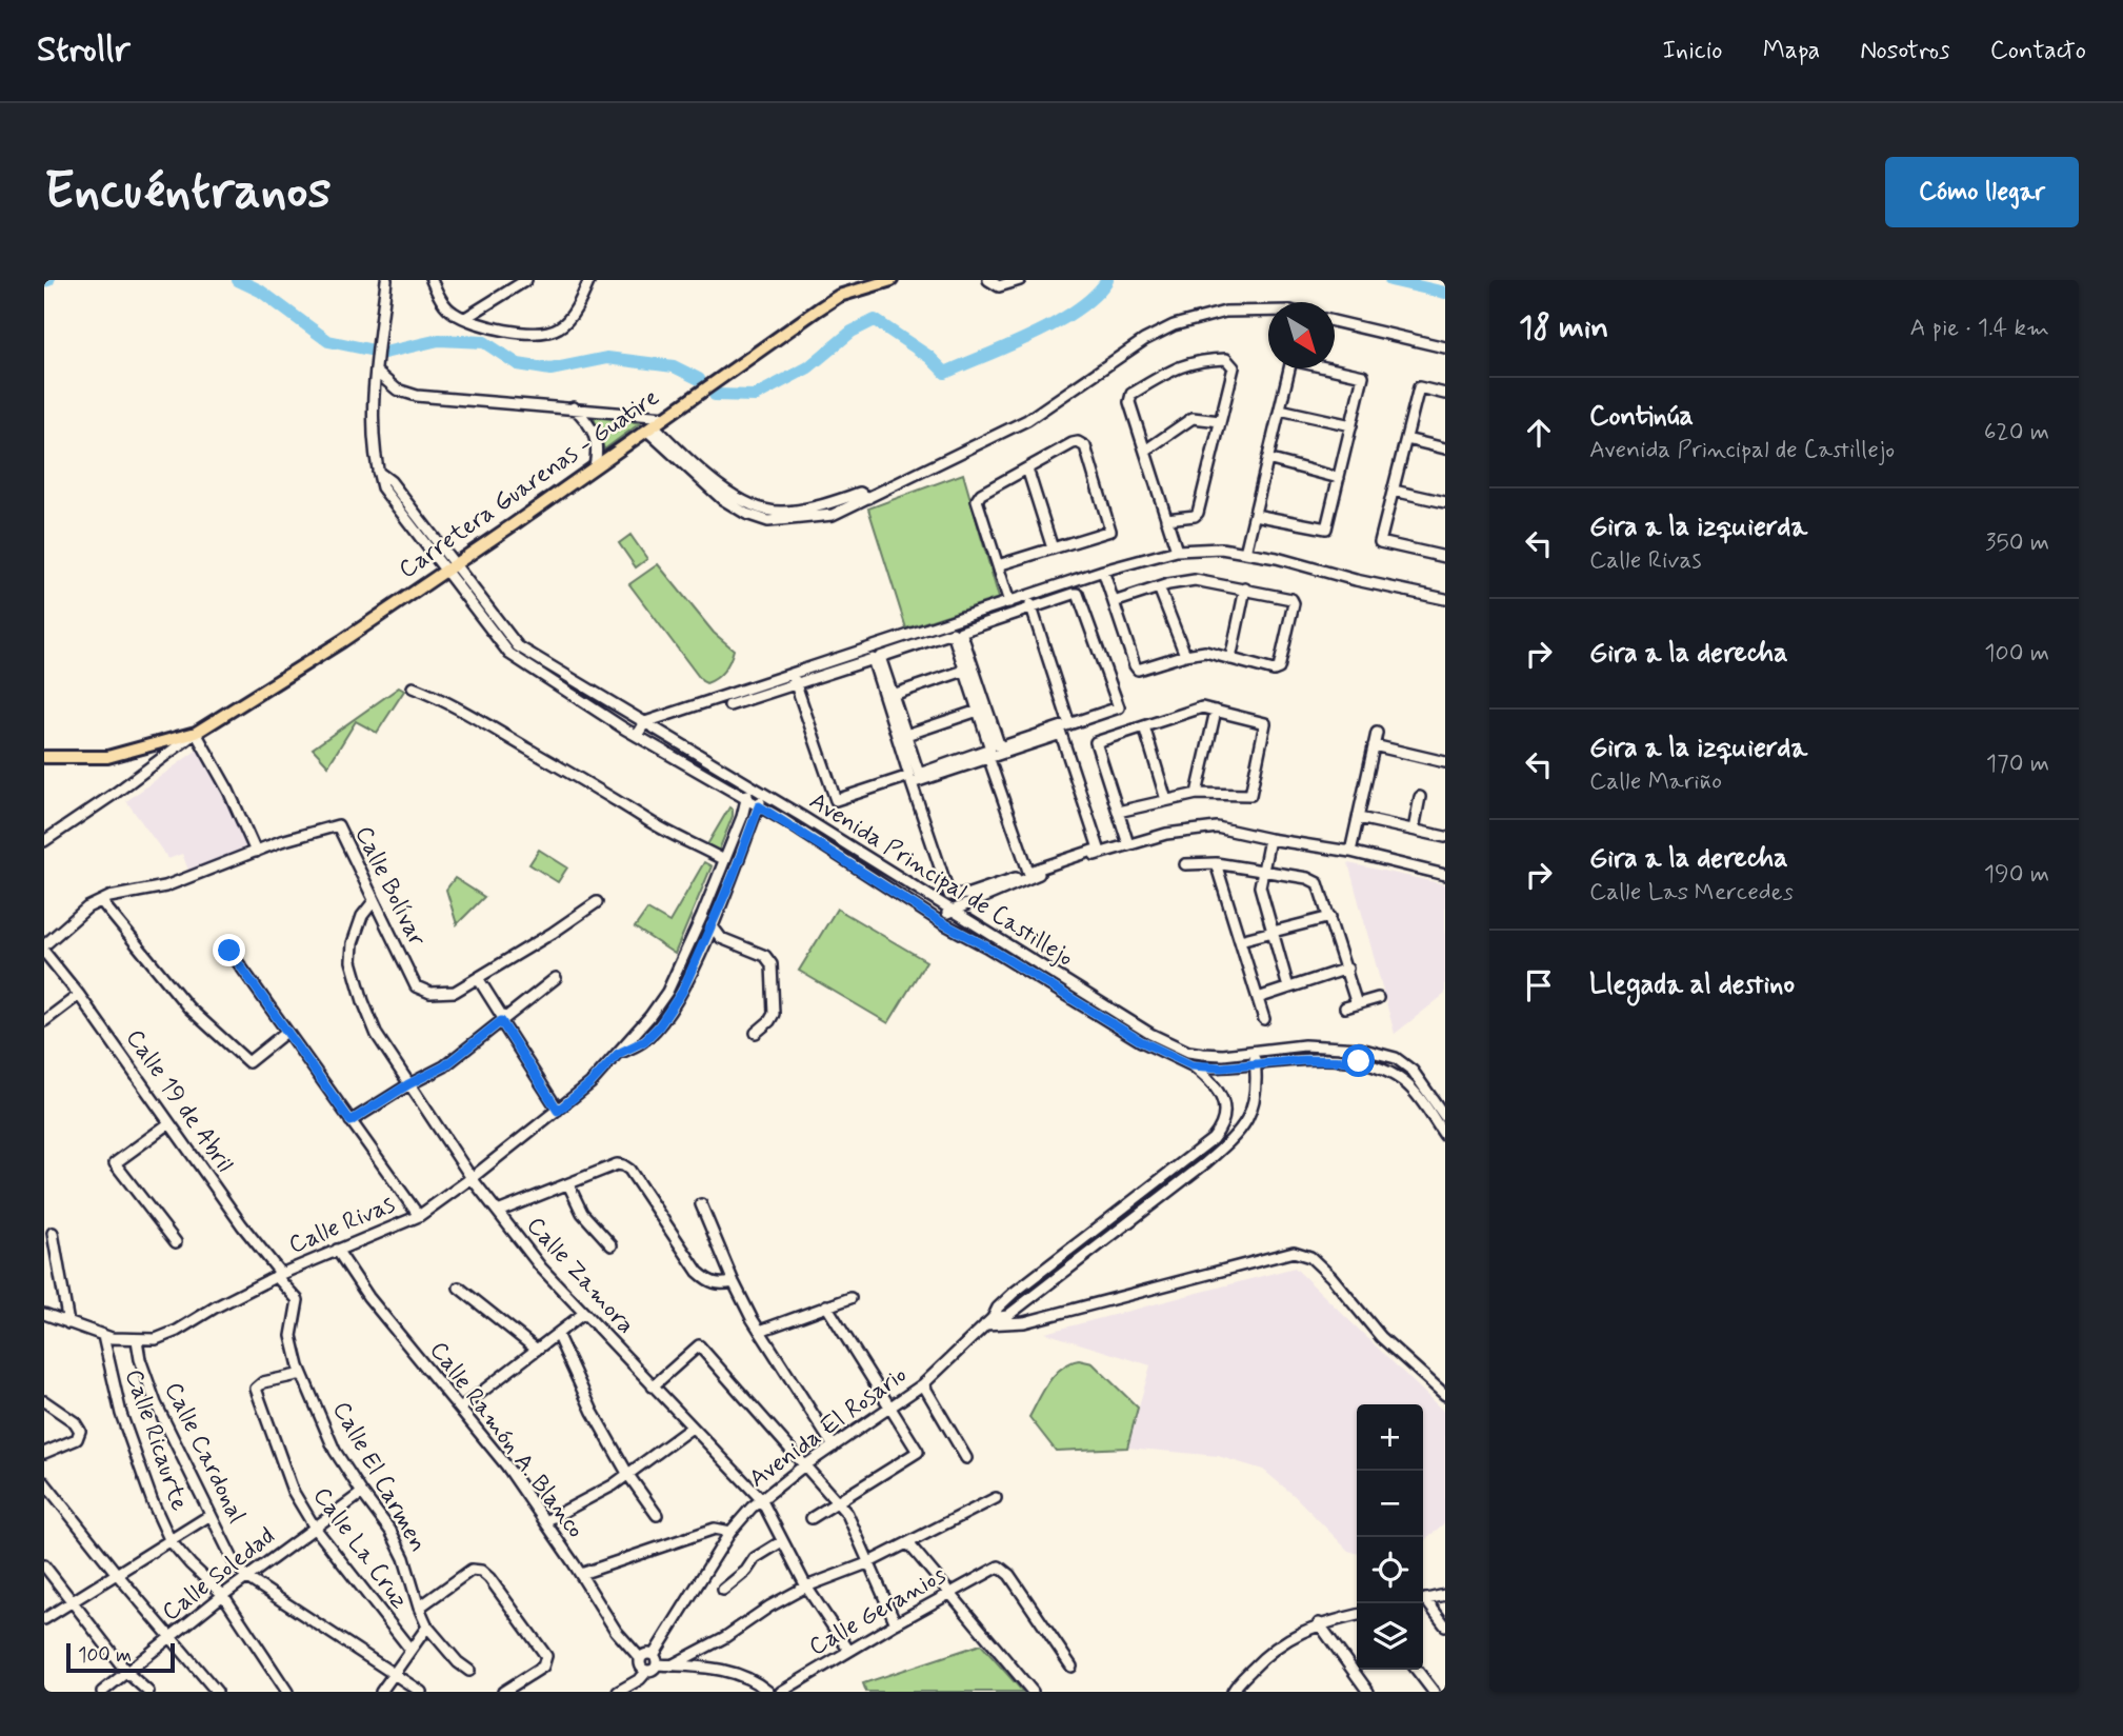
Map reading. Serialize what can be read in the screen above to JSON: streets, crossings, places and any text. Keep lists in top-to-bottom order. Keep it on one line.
{"streets":{"main road":["Carretera Guarenas - Guatire"],"street":["Avenida Principal de Castillejo","Calle Bolívar","Calle 19 de Abril","Calle Rivas","Calle Zamora","Avenida El Rosario","Calle Ricaurte","Calle Ramón A. Blanco","Calle Cardonal","Calle El Carmen","Calle La Cruz","Calle Soledad","Calle Geranios"]},"crossings":[["Carretera Guarenas - Guatire","Avenida Principal de Castillejo"],["Avenida Principal de Castillejo","Calle Rivas"],["Avenida Principal de Castillejo","Avenida El Rosario"],["Calle Bolívar","Calle Zamora"],["Calle 19 de Abril","Calle Rivas"],["Calle 19 de Abril","Calle El Carmen"],["Calle Rivas","Calle Zamora"],["Calle Rivas","Calle Ricaurte"],["Calle Rivas","Calle Ramón A. Blanco"],["Calle Rivas","Calle Cardonal"],["Calle Rivas","Calle El Carmen"],["Calle Zamora","Avenida El Rosario"],["Calle Zamora","Calle Geranios"],["Avenida El Rosario","Calle Ramón A. Blanco"],["Calle Ricaurte","Calle Soledad"],["Calle Cardonal","Calle Soledad"],["Calle El Carmen","Calle La Cruz"],["Calle El Carmen","Calle Soledad"],["Calle La Cruz","Calle Soledad"]],"scale_bar":"100 m","north":"bottom right","page":{"header":"Strollr","nav":["Inicio","Mapa","Nosotros","Contacto"],"buttons":"Cómo llegar","title":"Encuéntranos","heading":["18 min","A pie · 1.4 km"],"list":[["Continúa","Avenida Principal de Castillejo","620 m"],["Gira a la izquierda","Calle Rivas","350 m"],["Gira a la derecha","100 m"],["Gira a la izquierda","Calle Mariño","170 m"],["Gira a la derecha","Calle Las Mercedes","190 m"],"Llegada al destino"],"map_buttons":["+","−"],"scale":"100 m"}}
